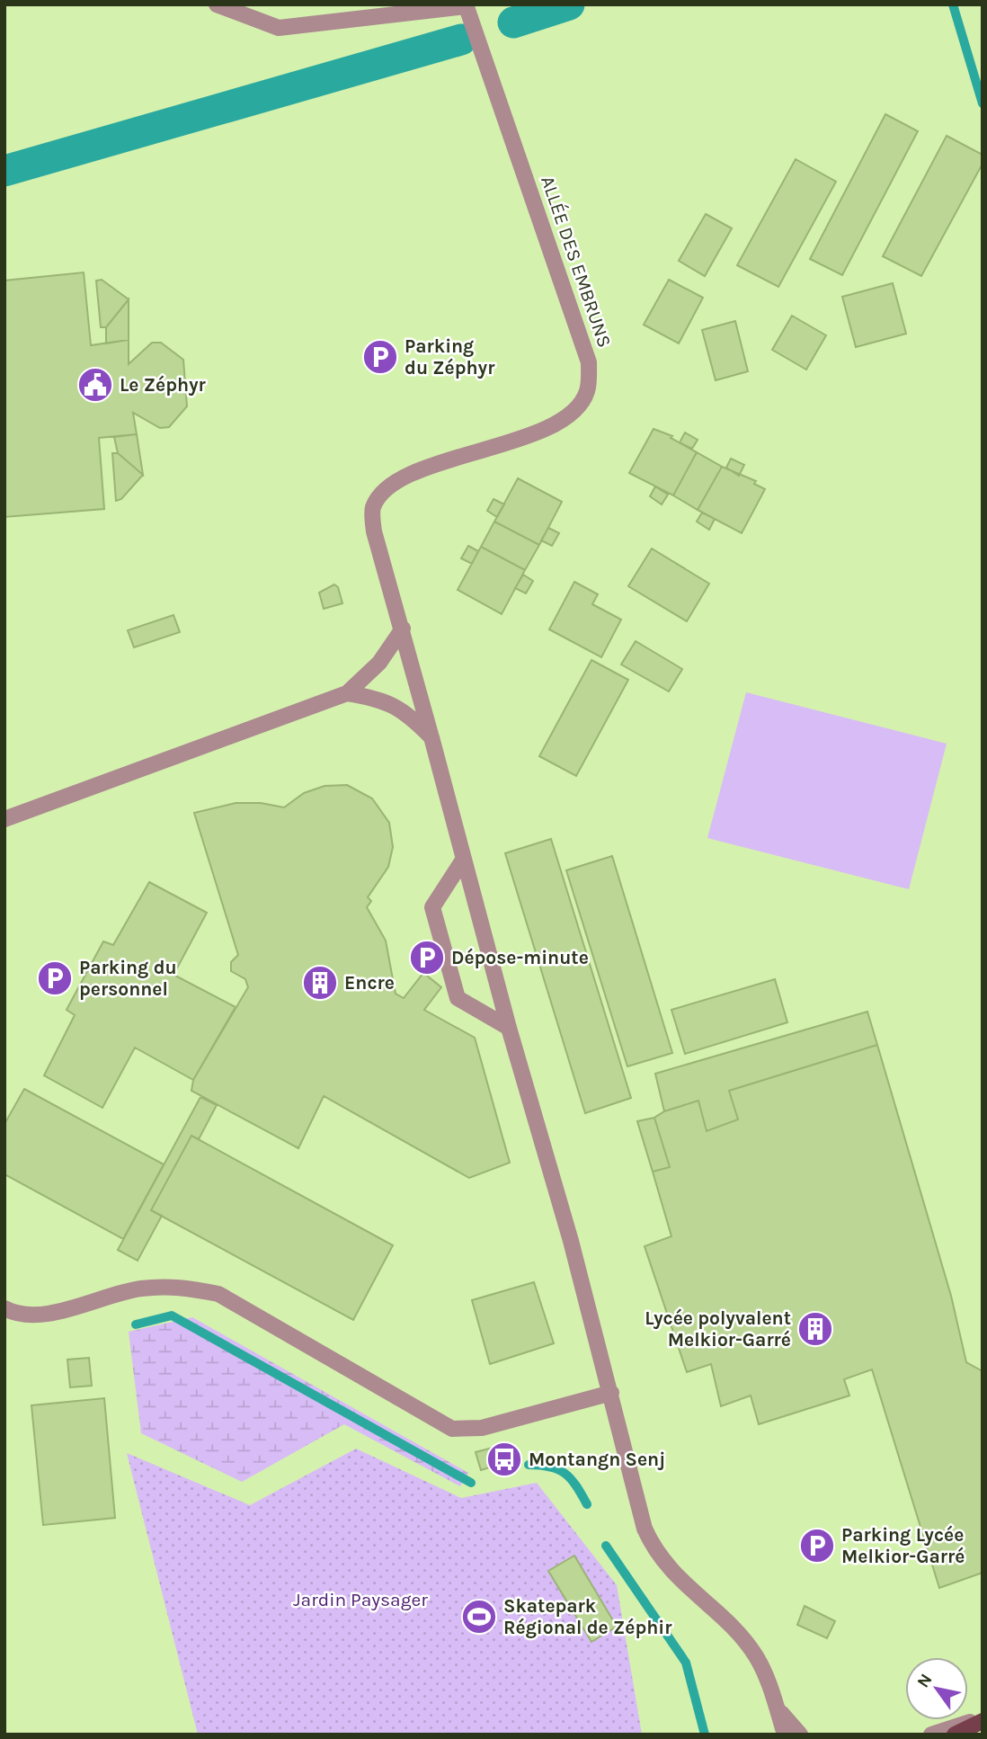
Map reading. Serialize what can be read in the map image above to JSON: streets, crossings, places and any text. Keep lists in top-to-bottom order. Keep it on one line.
{"streets":{"street":["ALLÉE DES EMBRUNS"]},"parks":["Jardin Paysager"],"places":{"parking":["Parking du Zéphyr","Dépose-minute","Parking du personnel","Parking Lycée Melkior-Garré"],"public building":["Le Zéphyr"],"building":["Encre","Lycée polyvalent Melkior-Garré"],"bus stop":["Montangn Senj"],"sports":["Skatepark Régional de Zéphir"]},"north":"top left"}
